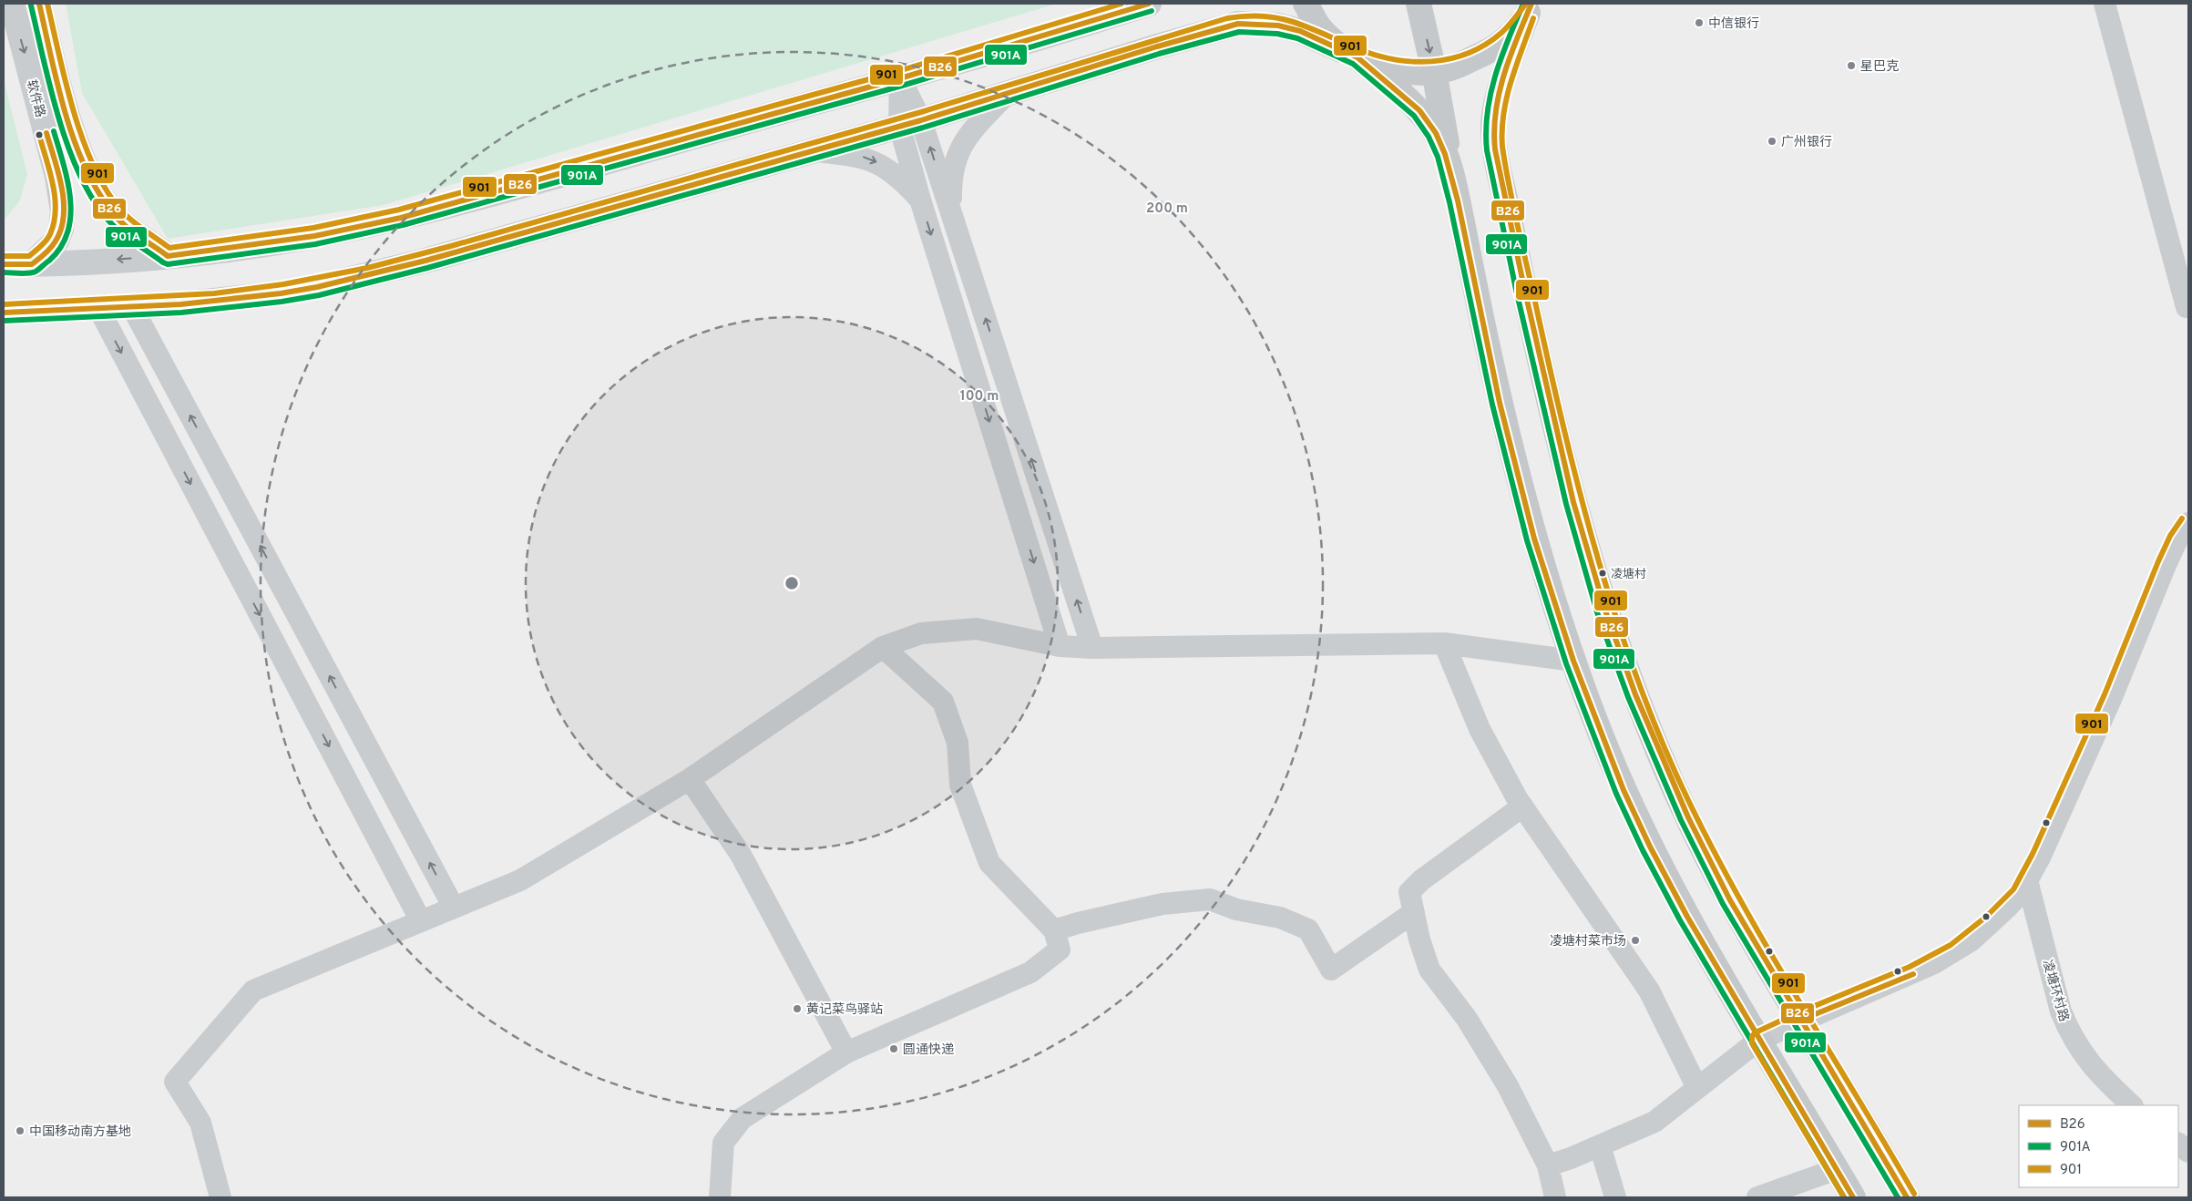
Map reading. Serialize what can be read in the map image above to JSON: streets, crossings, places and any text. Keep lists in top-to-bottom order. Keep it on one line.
{"streets":{"street":["软件路","凌塘环村路"]},"places":["中信银行","星巴克","广州银行","凌塘村","凌塘村菜市场","黄记菜鸟驿站","圆通快递","中国移动南方基地"],"lines":["transit line B26","transit line 901A","transit line 901"],"legend":["B26","901A","901"],"rings":["200 m","100 m"]}
